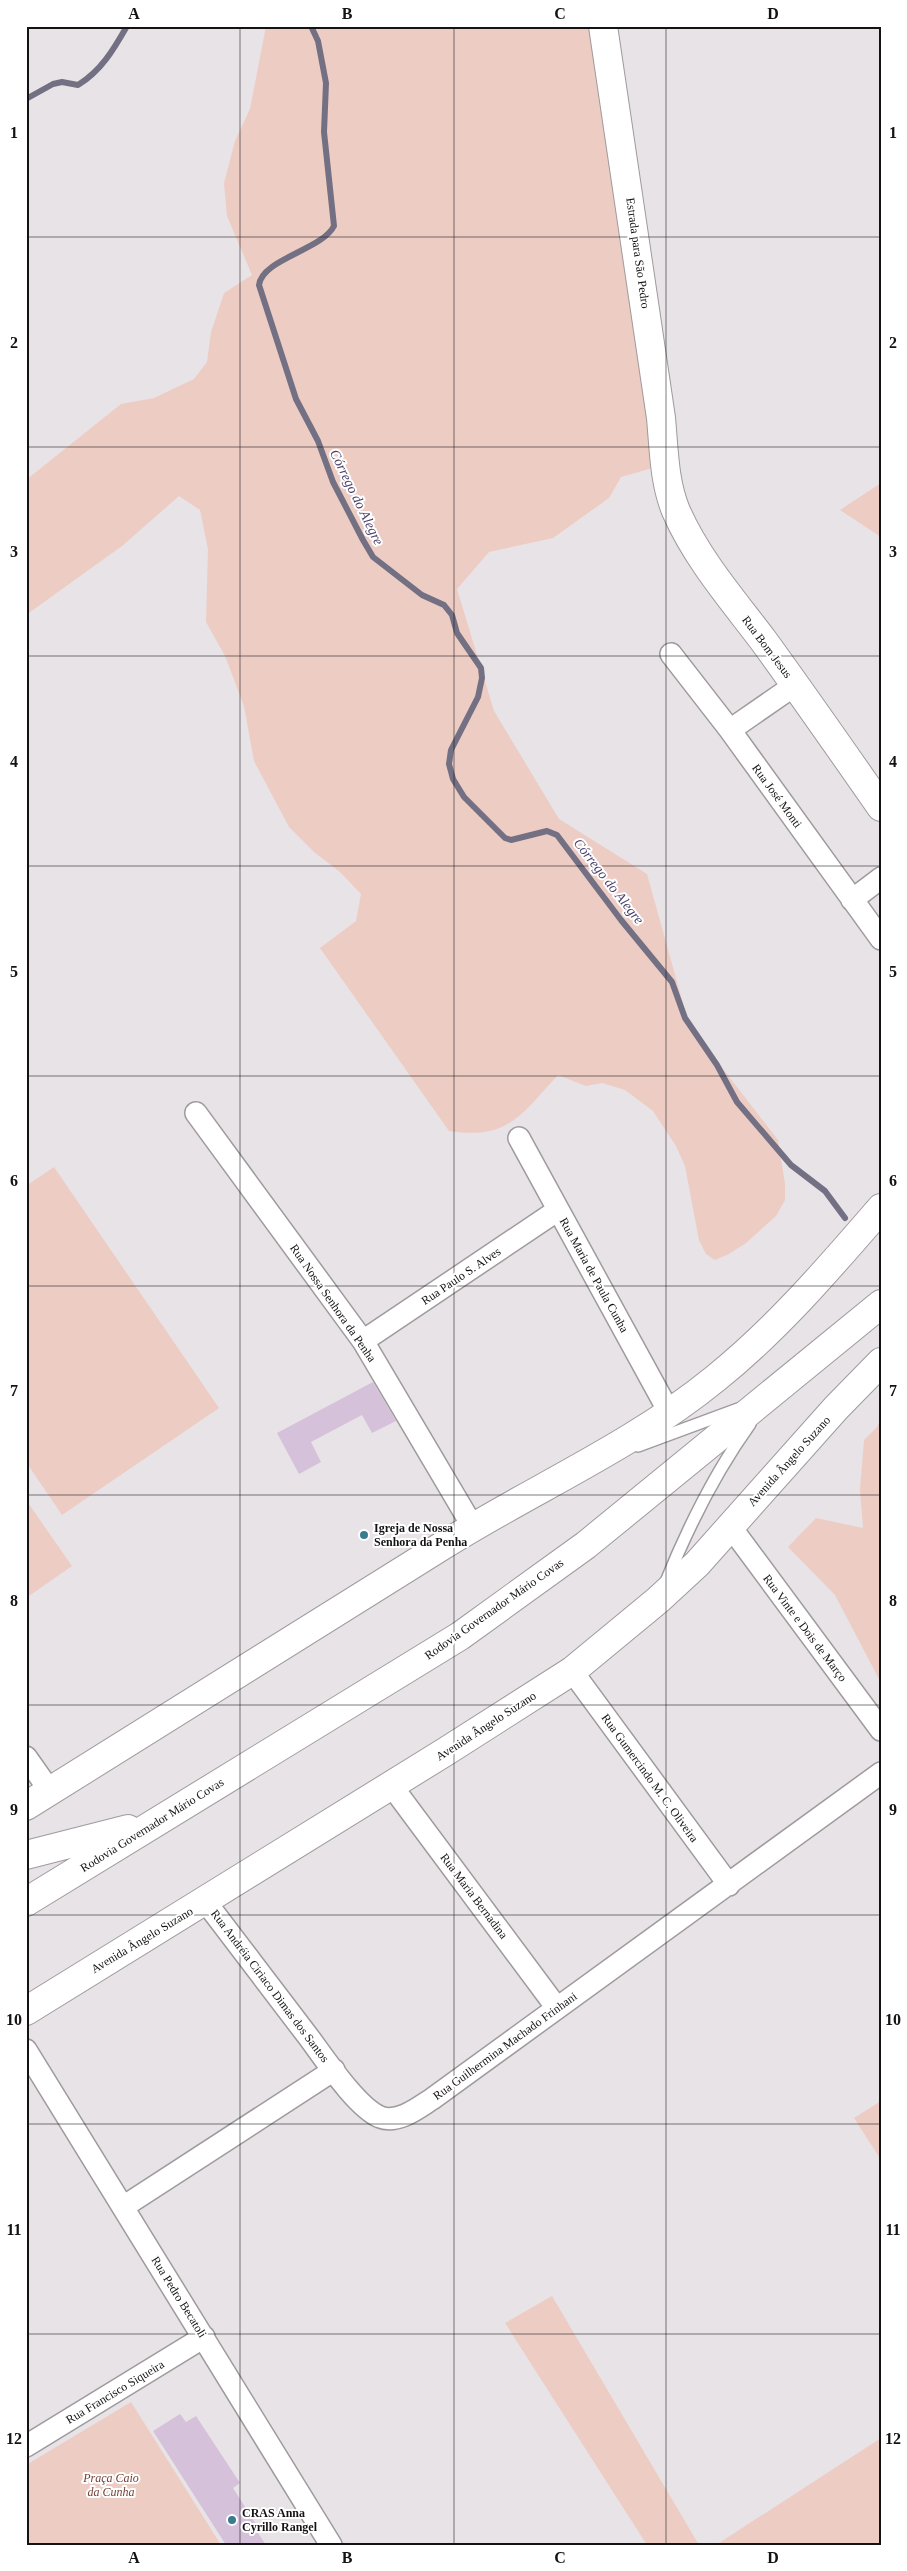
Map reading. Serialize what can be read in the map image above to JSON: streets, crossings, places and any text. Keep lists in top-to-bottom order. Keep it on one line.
{"streets":{"main road":["Estrada para São Pedro","Rua Bom Jesus","Avenida Ângelo Suzano","Rodovia Governador Mário Covas"],"street":["Rua José Monti","Rua Maria de Paula Cunha","Rua Paulo S. Alves","Rua Nossa Senhora da Penha","Rua Vinte e Dois de Março","Rua Gumercindo M. C. Oliveira","Rua Maria Bernadina","Rua Andréia Ciriaco Dimas dos Santos","Rua Guilhermina Machado Frinhani","Rua Pedro Becatoli","Rua Francisco Siqueira"]},"crossings":[["Estrada para São Pedro","Rua Bom Jesus"],["Rua Maria de Paula Cunha","Rua Paulo S. Alves"],["Rua Paulo S. Alves","Rua Nossa Senhora da Penha"],["Avenida Ângelo Suzano","Rua Vinte e Dois de Março"],["Avenida Ângelo Suzano","Rua Gumercindo M. C. Oliveira"],["Avenida Ângelo Suzano","Rua Maria Bernadina"],["Avenida Ângelo Suzano","Rua Andréia Ciriaco Dimas dos Santos"],["Rua Gumercindo M. C. Oliveira","Rua Guilhermina Machado Frinhani"],["Rua Maria Bernadina","Rua Guilhermina Machado Frinhani"],["Rua Andréia Ciriaco Dimas dos Santos","Rua Guilhermina Machado Frinhani"],["Rua Pedro Becatoli","Rua Francisco Siqueira"]],"water":["Córrego do Alegre"],"parks":["Praça Caio da Cunha"],"places":["Igreja de Nossa Senhora da Penha","CRAS Anna Cyrillo Rangel"],"grid":{"columns":["A","B","C","D"],"rows":["1","2","3","4","5","6","7","8","9","10","11","12"]}}
